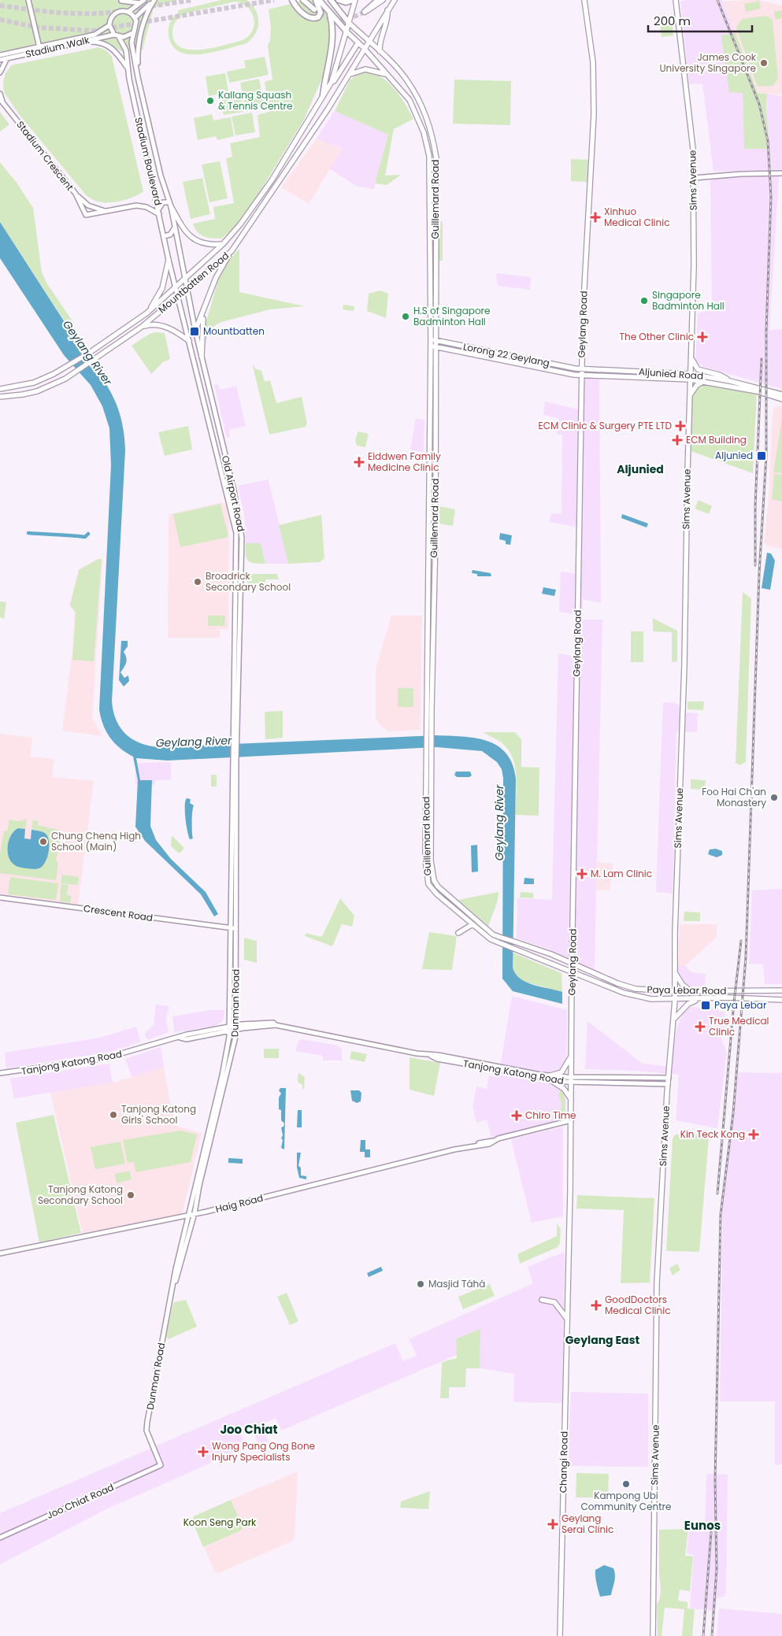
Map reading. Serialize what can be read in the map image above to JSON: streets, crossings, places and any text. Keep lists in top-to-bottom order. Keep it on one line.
{"streets":{"main road":["Sims Avenue","Guillemard Road","Mountbatten Road","Geylang Road","Lorong 22 Geylang","Aljunied Road","Paya Lebar Road","Changi Road"],"street":["Stadium Walk","Stadium Crescent","Stadium Boulevard","Old Airport Road","Crescent Road","Dunman Road","Tanjong Katong Road","Haig Road","Joo Chiat Road"]},"crossings":[["Stadium Walk","Stadium Boulevard"],["Stadium Boulevard","Mountbatten Road"],["Stadium Boulevard","Old Airport Road"],["Sims Avenue","Aljunied Road"],["Sims Avenue","Paya Lebar Road"],["Sims Avenue","Tanjong Katong Road"],["Guillemard Road","Mountbatten Road"],["Guillemard Road","Geylang Road"],["Guillemard Road","Lorong 22 Geylang"],["Guillemard Road","Paya Lebar Road"],["Mountbatten Road","Old Airport Road"],["Geylang Road","Lorong 22 Geylang"],["Geylang Road","Aljunied Road"],["Geylang Road","Paya Lebar Road"],["Geylang Road","Tanjong Katong Road"],["Geylang Road","Haig Road"],["Geylang Road","Changi Road"],["Lorong 22 Geylang","Aljunied Road"],["Old Airport Road","Dunman Road"],["Crescent Road","Dunman Road"],["Dunman Road","Tanjong Katong Road"],["Dunman Road","Haig Road"],["Dunman Road","Joo Chiat Road"]],"districts":["Aljunied","Geylang East","Joo Chiat","Eunos"],"water":["Geylang River"],"parks":["Koon Seng Park"],"places":{"other":["James Cook University Singapore","Kallang Squash & Tennis Centre","Singapore Badminton Hall","H.S of Singapore Badminton Hall","Broadrick Secondary School","Foo Hai Ch'an Monastery","Chung Cheng High School (Main)","Tanjong Katong Girls' School","Tanjong Katong Secondary School","Masjid Táhá","Kampong Ubi Community Centre"],"health":["Xinhuo Medical Clinic","The Other Clinic","ECM Clinic & Surgery PTE LTD","ECM Building","Eiddwen Family Medicine Clinic","M. Lam Clinic","True Medical Clinic","Chiro Time","Kin Teck Kong","GoodDoctors Medical Clinic","Wong Pang Ong Bone Injury Specialists","Geylang Serai Clinic"],"transit":["Mountbatten","Aljunied","Paya Lebar"]},"scale_bar":"200 m"}
